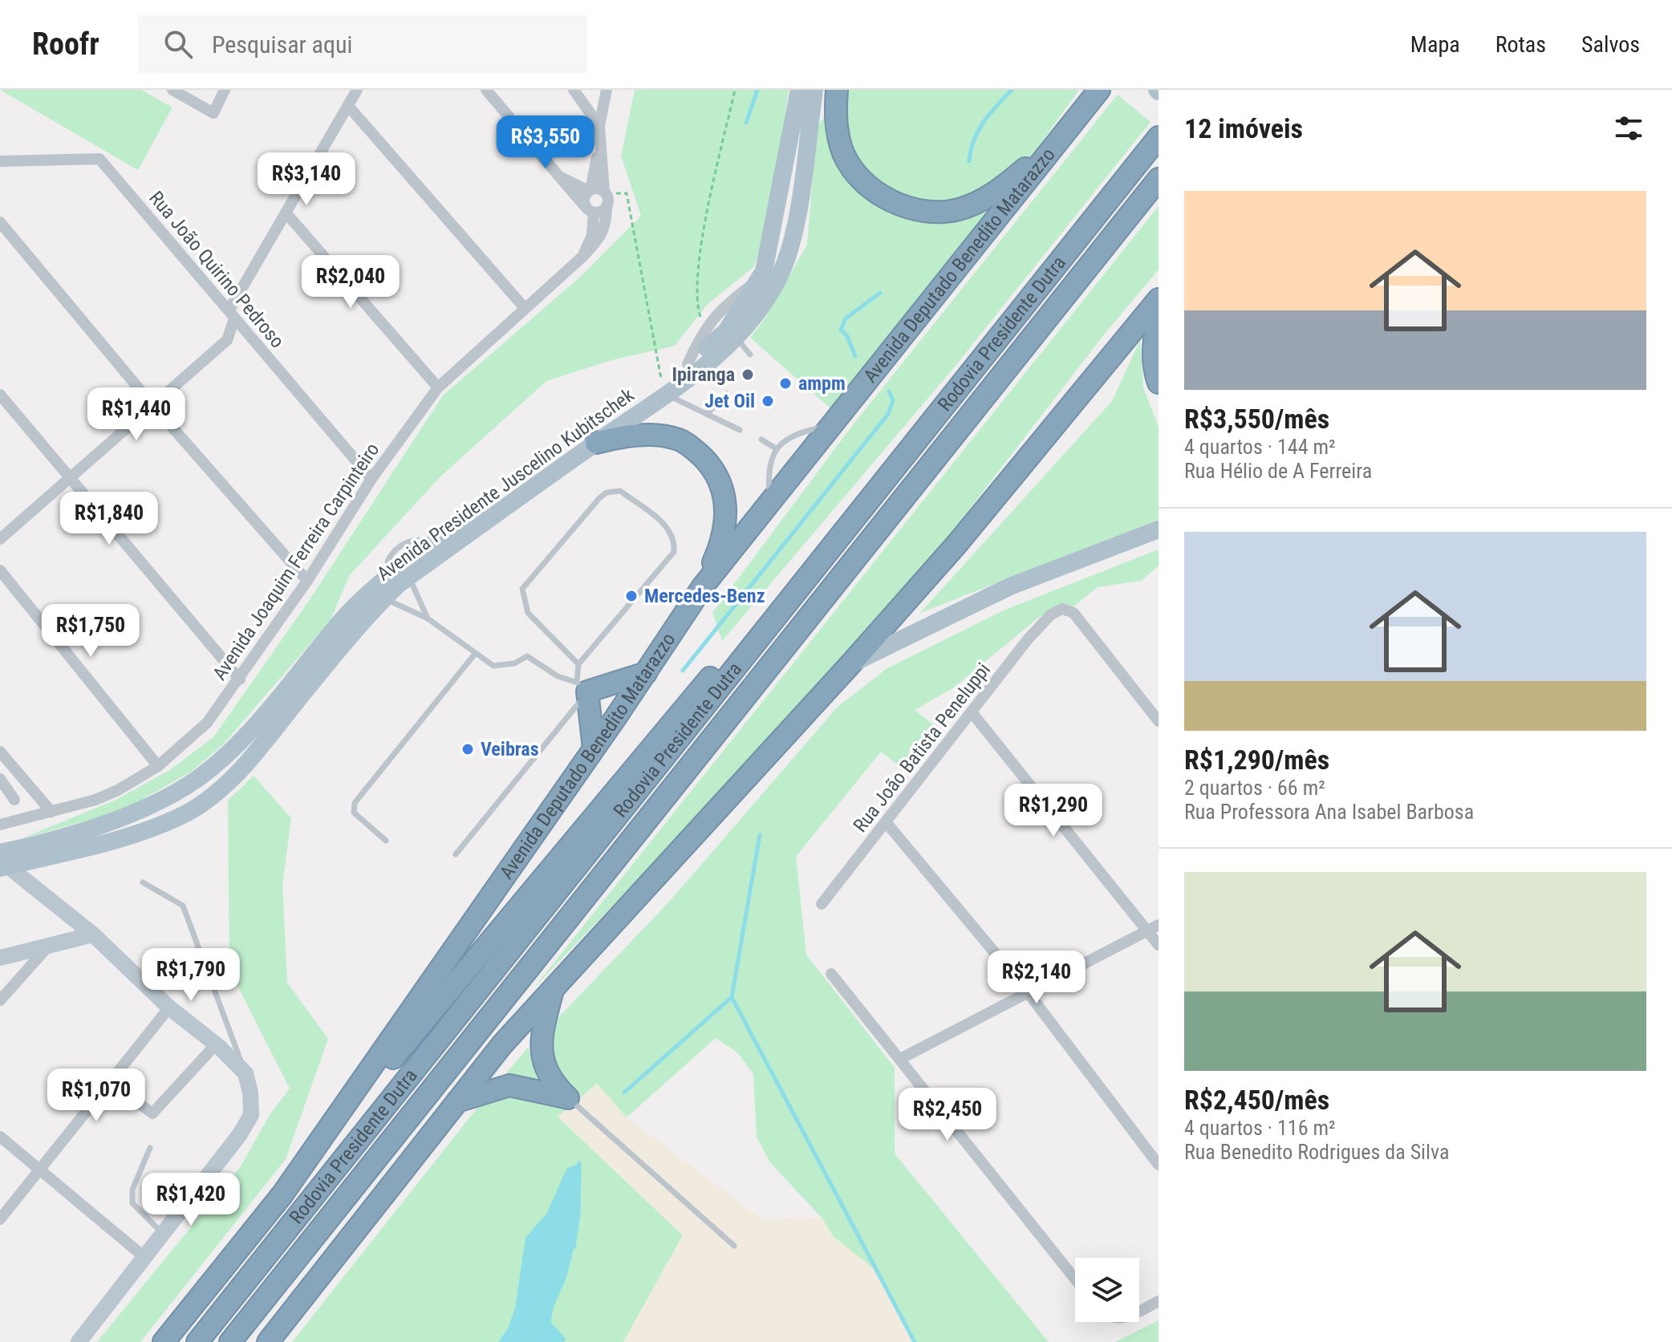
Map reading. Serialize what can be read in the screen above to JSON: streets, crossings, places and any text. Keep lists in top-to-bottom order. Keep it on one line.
{"streets":{"highway":["Avenida Deputado Benedito Matarazzo","Rodovia Presidente Dutra"],"main road":["Avenida Presidente Juscelino Kubitschek"],"street":["Rua João Quirino Pedroso","Avenida Joaquim Ferreira Carpinteiro","Rua João Batista Peneluppi"]},"crossings":[["Rua João Quirino Pedroso","Avenida Joaquim Ferreira Carpinteiro"]],"places":["Ipiranga","ampm","Jet Oil","Mercedes-Benz","Veibras"],"page":{"header":"Roofr","search":"Pesquisar aqui","nav":["Mapa","Rotas","Salvos"],"heading":"12 imóveis","price":["R$3,550","R$3,140","R$2,040","R$1,440","R$1,840","R$1,750","R$1,290","R$1,790","R$2,140","R$1,070","R$2,450","R$1,420"],"list":[{"name":"R$3,550/mês","note":"4 quartos · 144 m² · Rua Hélio de A Ferreira"},{"name":"R$1,290/mês","note":"2 quartos · 66 m² · Rua Professora Ana Isabel Barbosa"},{"name":"R$2,450/mês","note":"4 quartos · 116 m² · Rua Benedito Rodrigues da Silva"}]}}
